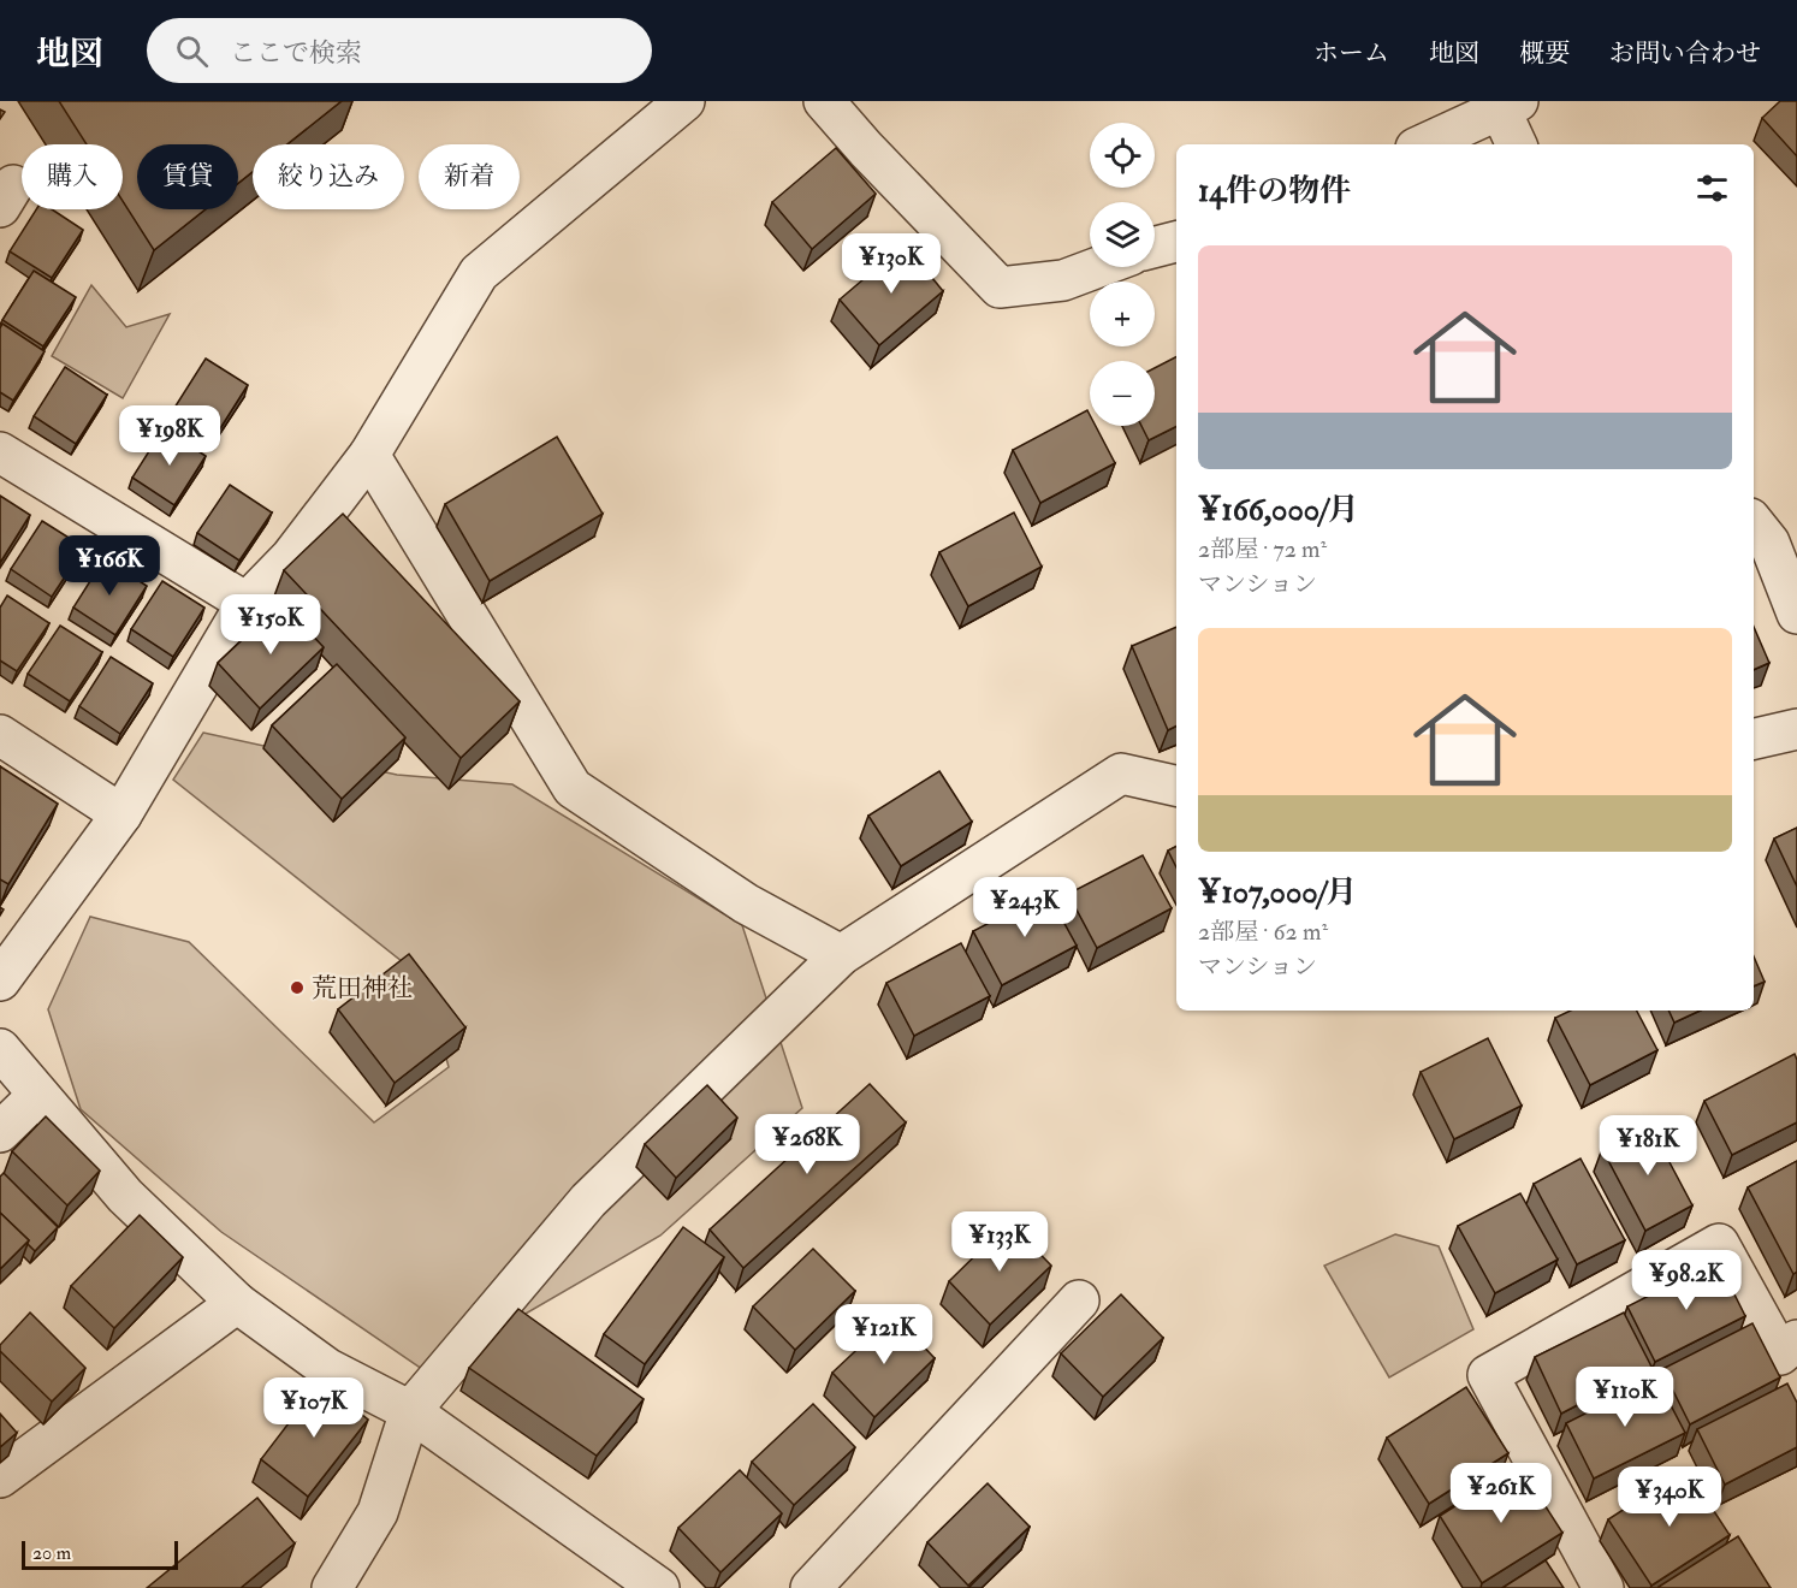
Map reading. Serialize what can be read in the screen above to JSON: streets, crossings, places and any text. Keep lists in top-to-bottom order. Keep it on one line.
{"places":["荒田神社"],"scale_bar":"20 m","page":{"header":"地図","search":"ここで検索","nav":["ホーム","地図","概要","お問い合わせ"],"map_buttons":["+","−"],"chip":["購入","賃貸","絞り込み","新着"],"heading":"14件の物件","list":[{"name":"¥166,000/月","note":"2部屋 · 72 m² · マンション"},{"name":"¥107,000/月","note":"2部屋 · 62 m² · マンション"}],"price":["¥130K","¥198K","¥166K","¥150K","¥243K","¥268K","¥181K","¥133K","¥98.2K","¥121K","¥110K","¥107K","¥261K","¥340K"],"scale":"20 m"}}
